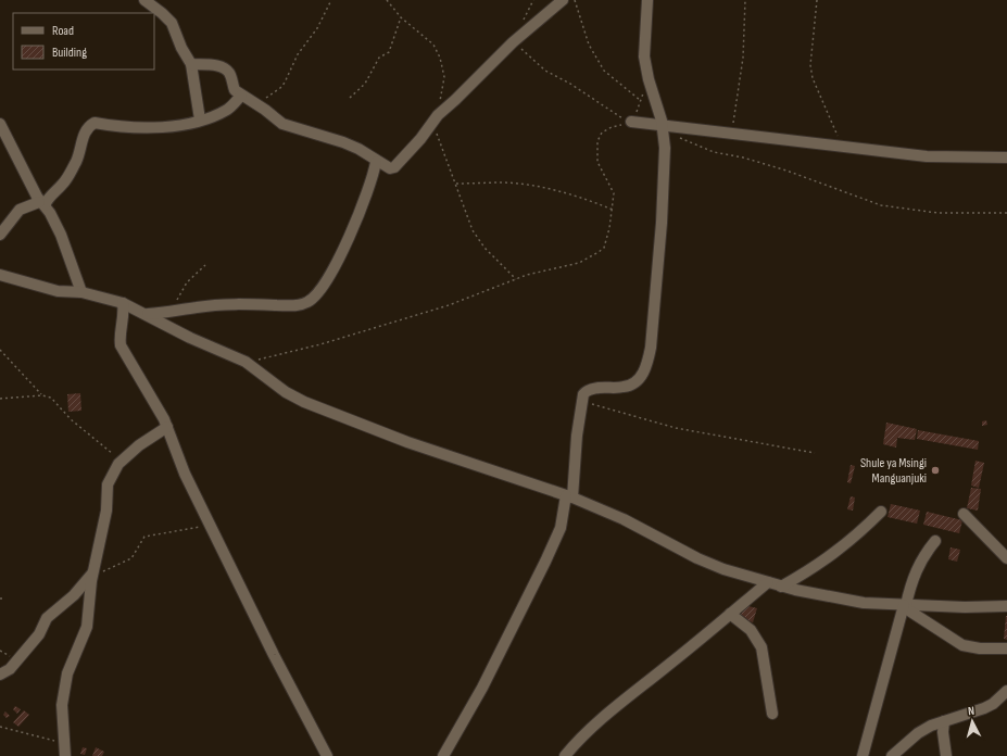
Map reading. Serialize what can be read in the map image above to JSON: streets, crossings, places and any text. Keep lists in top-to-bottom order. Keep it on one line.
{"places":["Shule ya Msingi Manguanjuki"],"legend":["Road","Building"],"north":"top"}
